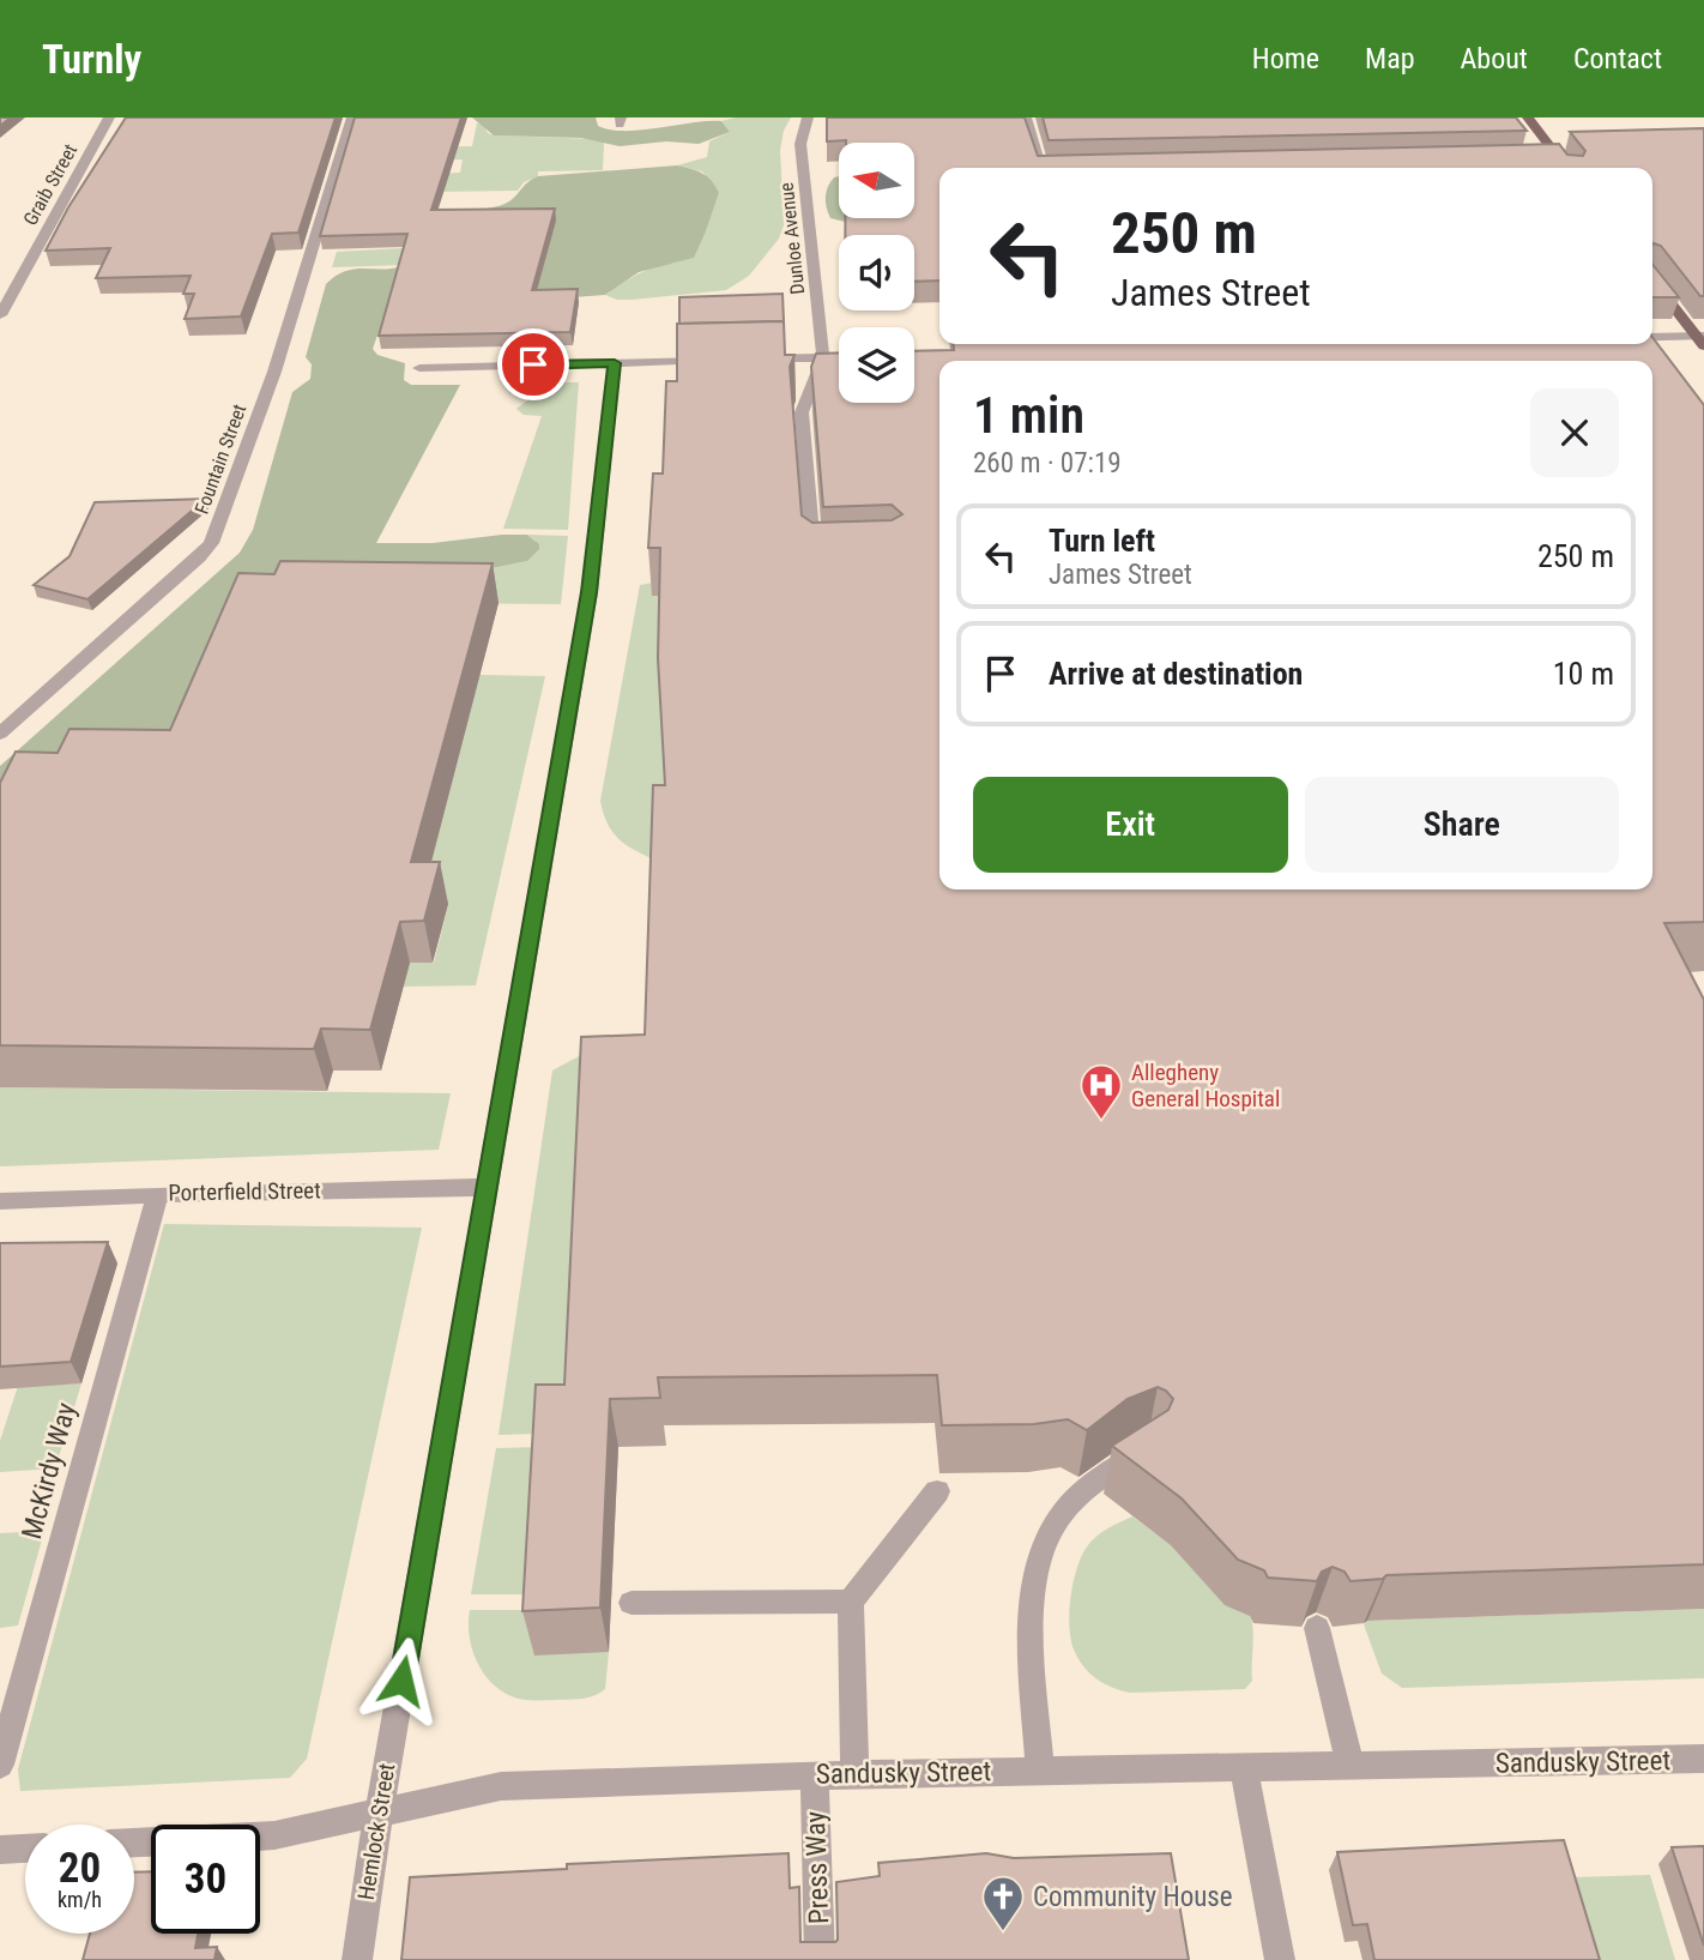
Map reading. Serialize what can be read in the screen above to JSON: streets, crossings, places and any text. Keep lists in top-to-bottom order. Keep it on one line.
{"streets":{"street":["Graib Street","Dunloe Avenue","Fountain Street","Porterfield Street","McKirdy Way","Sandusky Street","Hemlock Street","Press Way"]},"crossings":[["Porterfield Street","McKirdy Way"],["Porterfield Street","Hemlock Street"],["Sandusky Street","Hemlock Street"],["Sandusky Street","Press Way"]],"places":{"hospital":["Allegheny General Hospital"],"church":["Community House"]},"north":"left","page":{"header":"Turnly","nav":["Home","Map","About","Contact"],"turn":["250 m","James Street"],"heading":["1 min","260 m · 07:19"],"list":[{"name":"Turn left","note":"James Street","value":"250 m"},{"name":"Arrive at destination","value":"10 m"}],"buttons":["Exit","Share"],"speed":"20 km/h","limit":"30"}}
